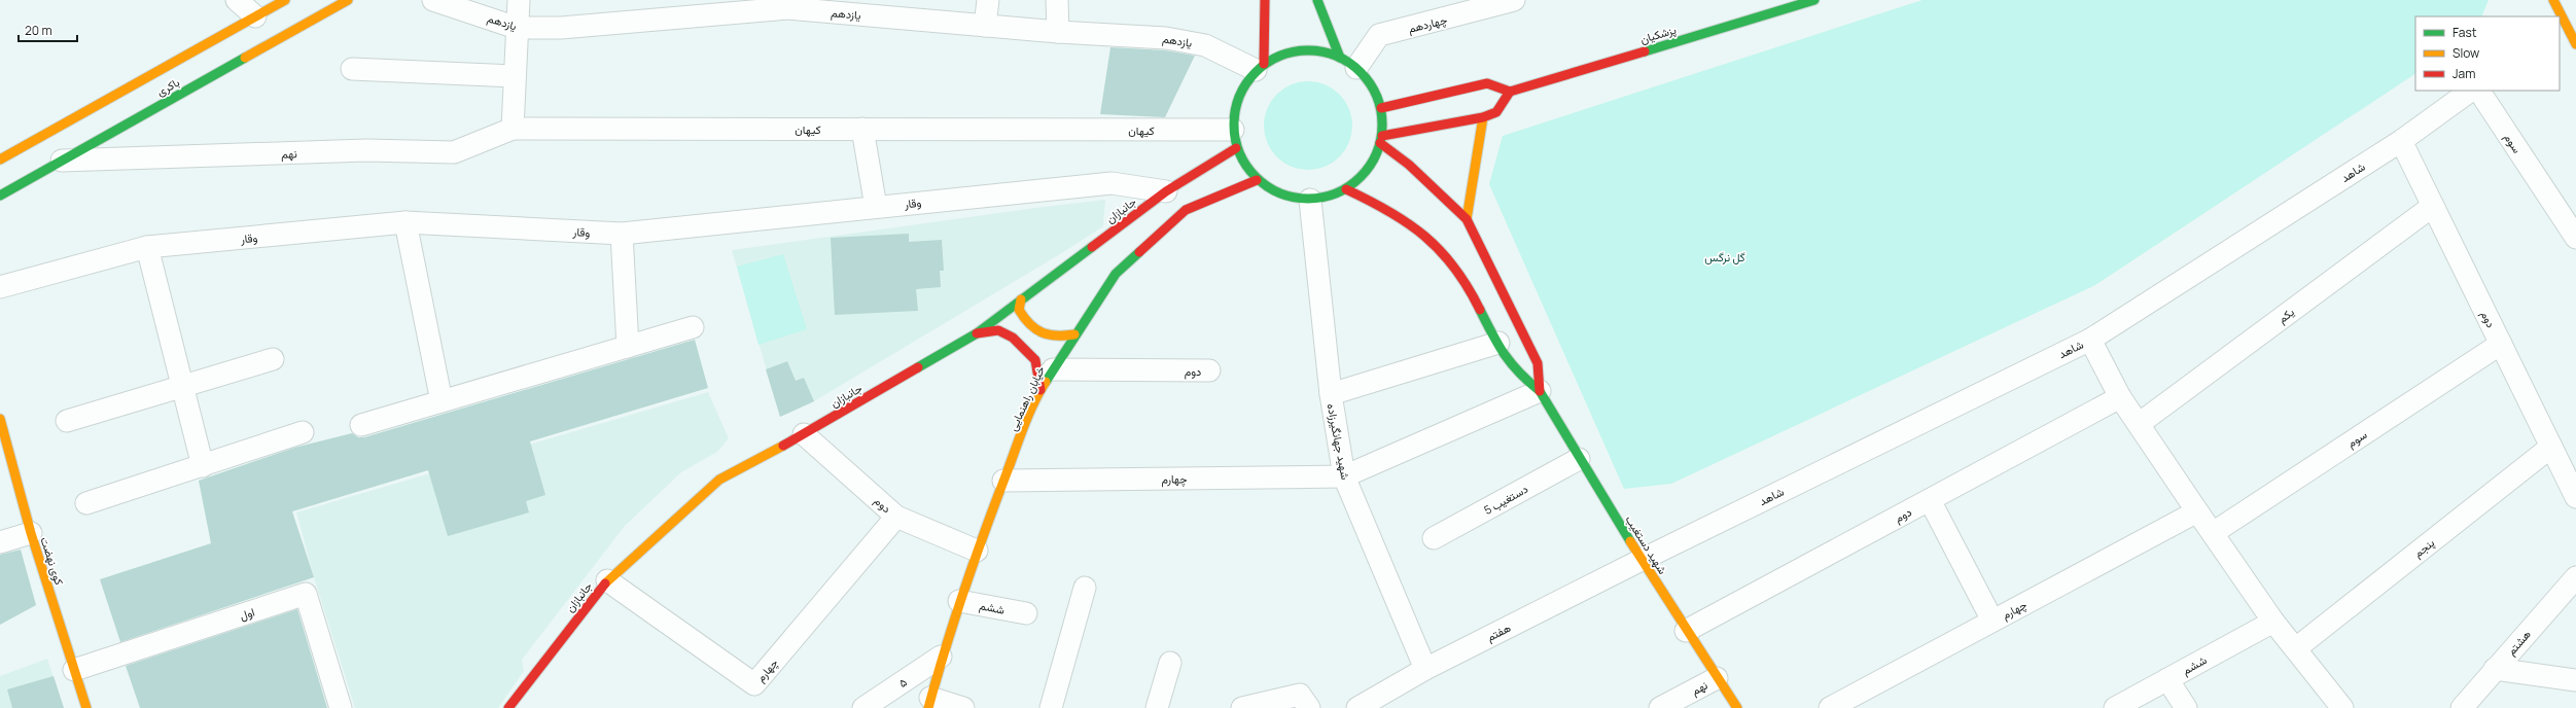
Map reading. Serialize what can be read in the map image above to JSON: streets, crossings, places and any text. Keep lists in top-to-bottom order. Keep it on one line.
{"streets":{"main road":["پزشکیان","باکری","جانبازان","خیابان راهنمایی","شهید دستغیب","کوی نهضت"],"street":["یازدهم","چهاردهم","کیهان","سوم","نهم","شاهد","وقار","یکم","دوم","شهید جهانگیرزاده","چهارم","دستغیب 5","پنجم","ششم","اول","هفتم","هشتم","۵"]},"crossings":[["باکری","نهم"],["کیهان","نهم"],["کیهان","جانبازان"],["سوم","دوم"],["نهم","شهید دستغیب"],["شاهد","دوم"],["شاهد","شهید دستغیب"],["شاهد","هفتم"],["وقار","جانبازان"],["جانبازان","دوم"],["جانبازان","چهارم"],["یکم","دوم"],["دوم","خیابان راهنمایی"],["دوم","چهارم"],["دوم","شهید دستغیب"],["دوم","پنجم"],["خیابان راهنمایی","چهارم"],["خیابان راهنمایی","ششم"],["خیابان راهنمایی","۵"],["شهید جهانگیرزاده","چهارم"],["شهید جهانگیرزاده","هفتم"],["دستغیب 5","شهید دستغیب"],["شهید دستغیب","هفتم"],["کوی نهضت","اول"]],"parks":["گل نرگس"],"legend":["Fast","Slow","Jam"],"scale_bar":"20 m"}
